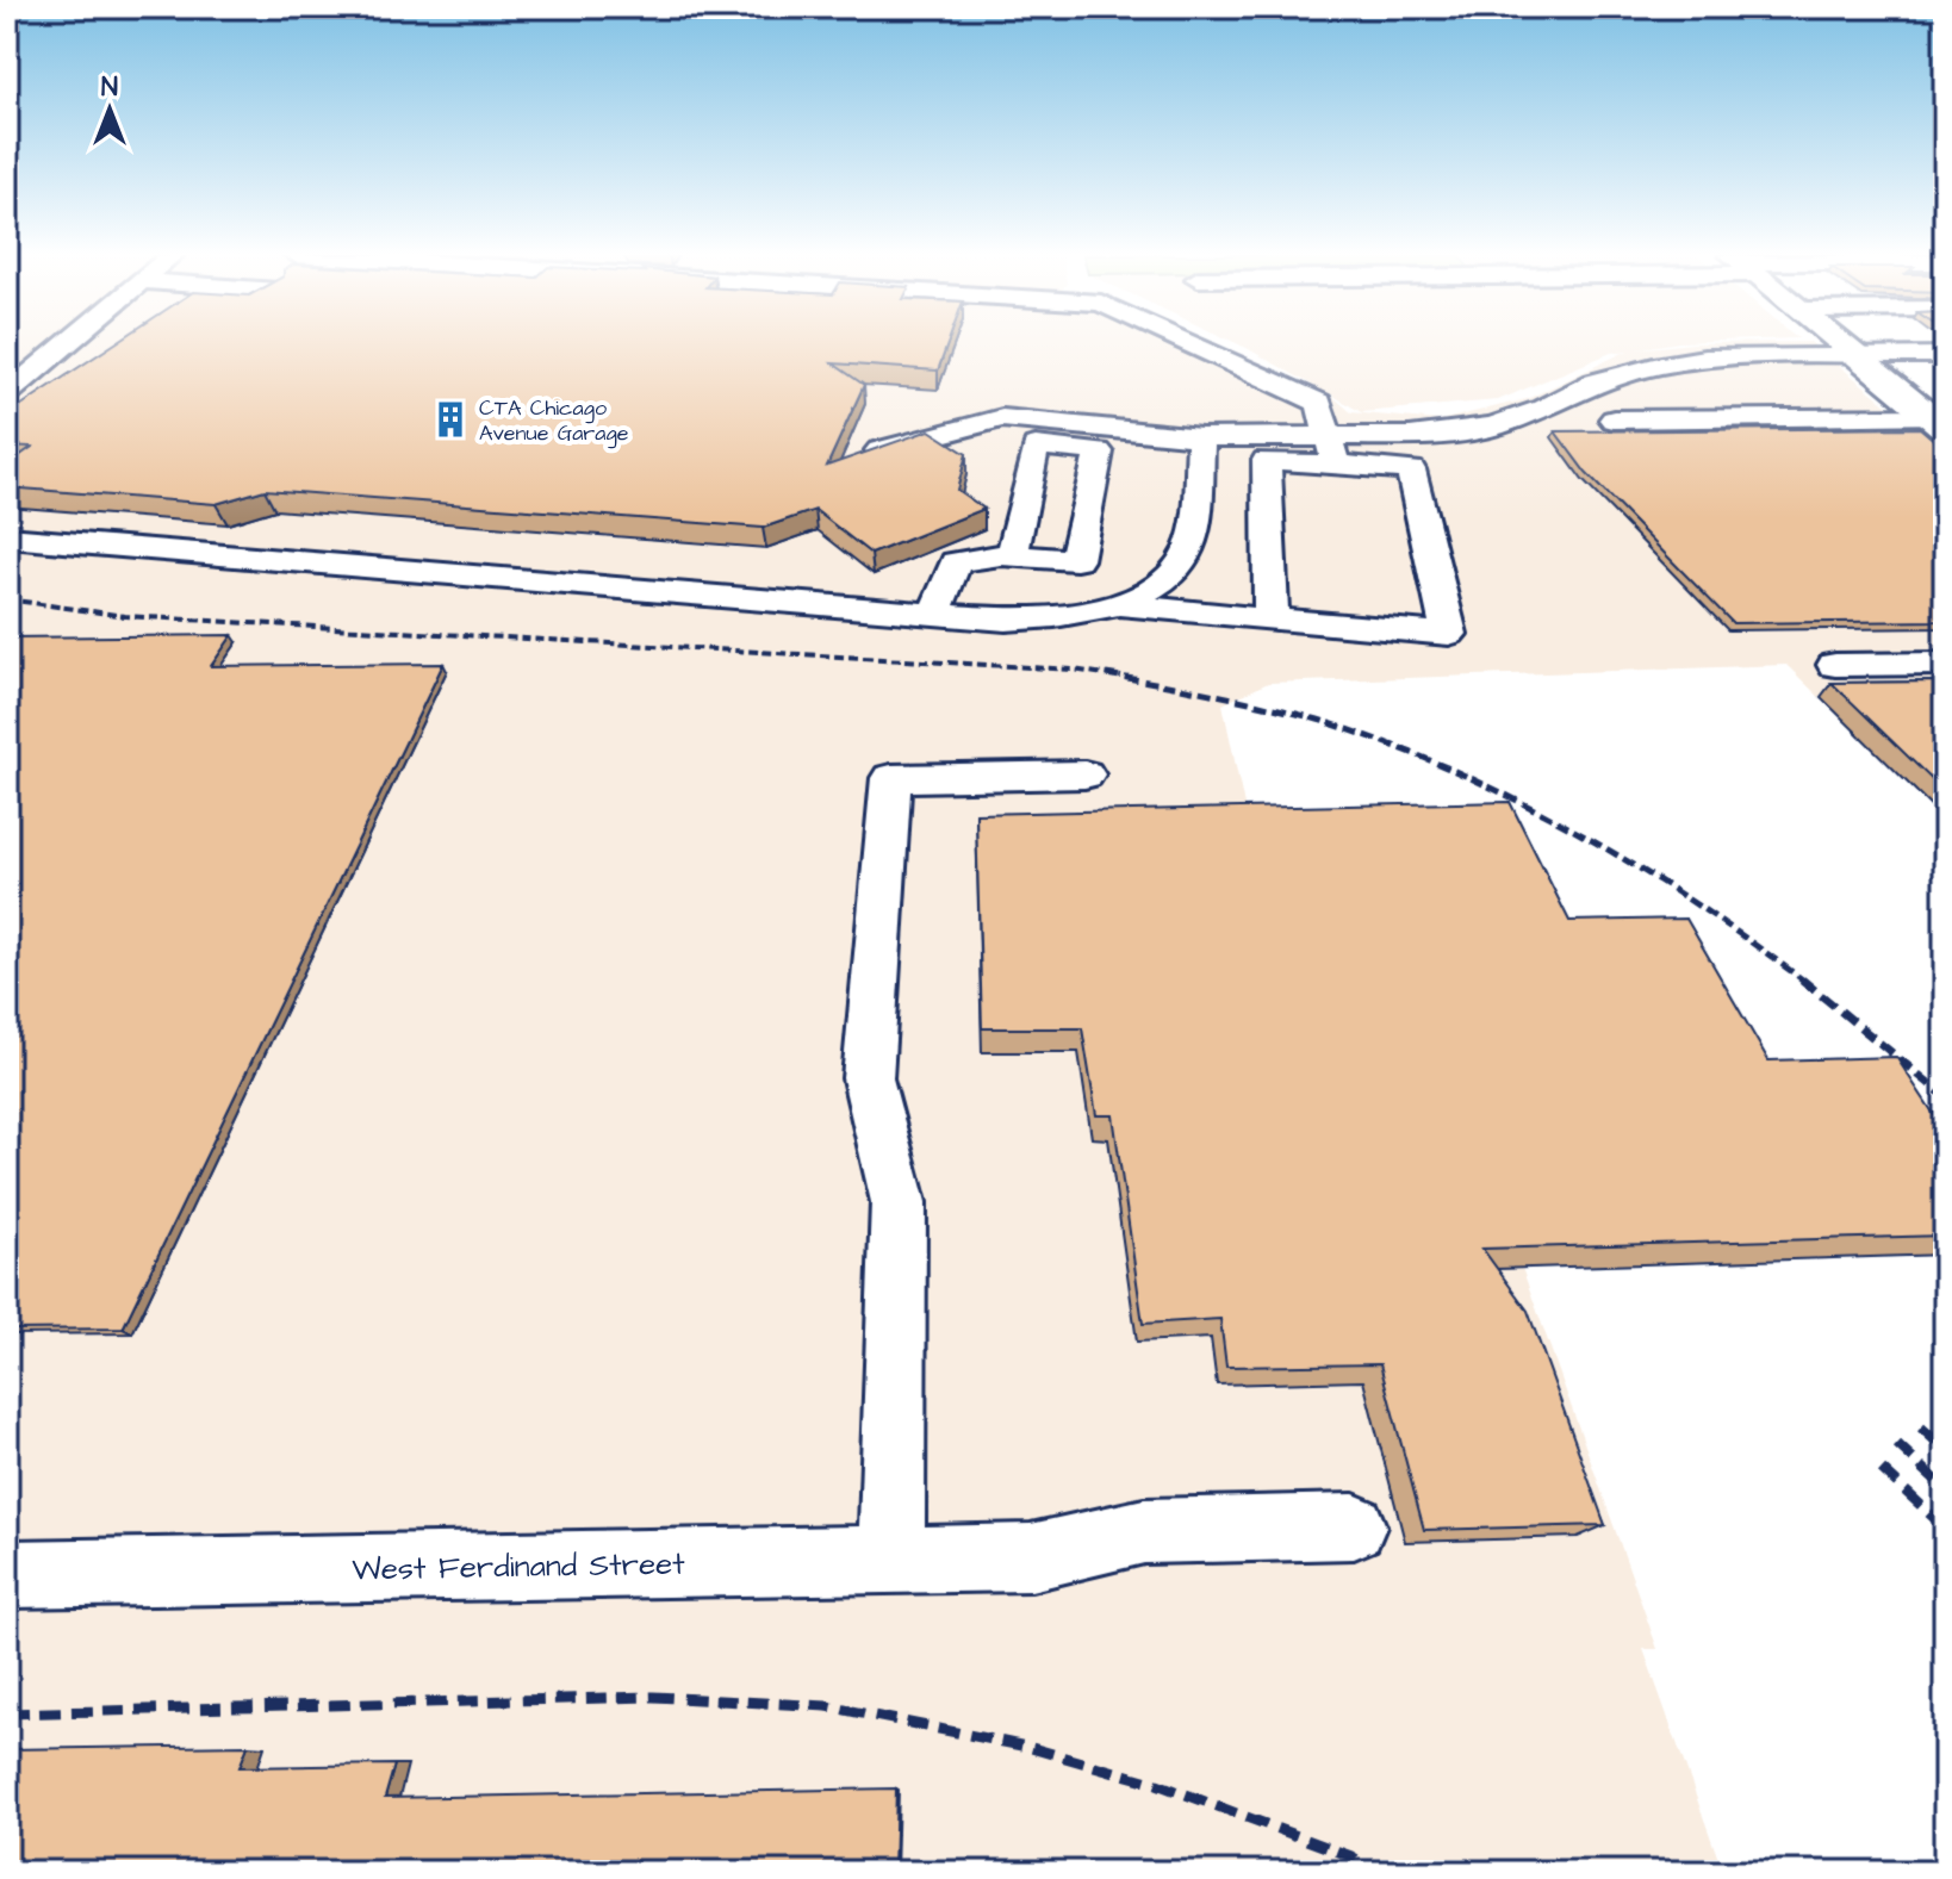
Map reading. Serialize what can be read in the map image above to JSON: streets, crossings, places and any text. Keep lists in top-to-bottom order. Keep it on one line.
{"streets":{"street":["West Ferdinand Street"]},"places":{"building":["CTA Chicago Avenue Garage"]},"north":"top"}
